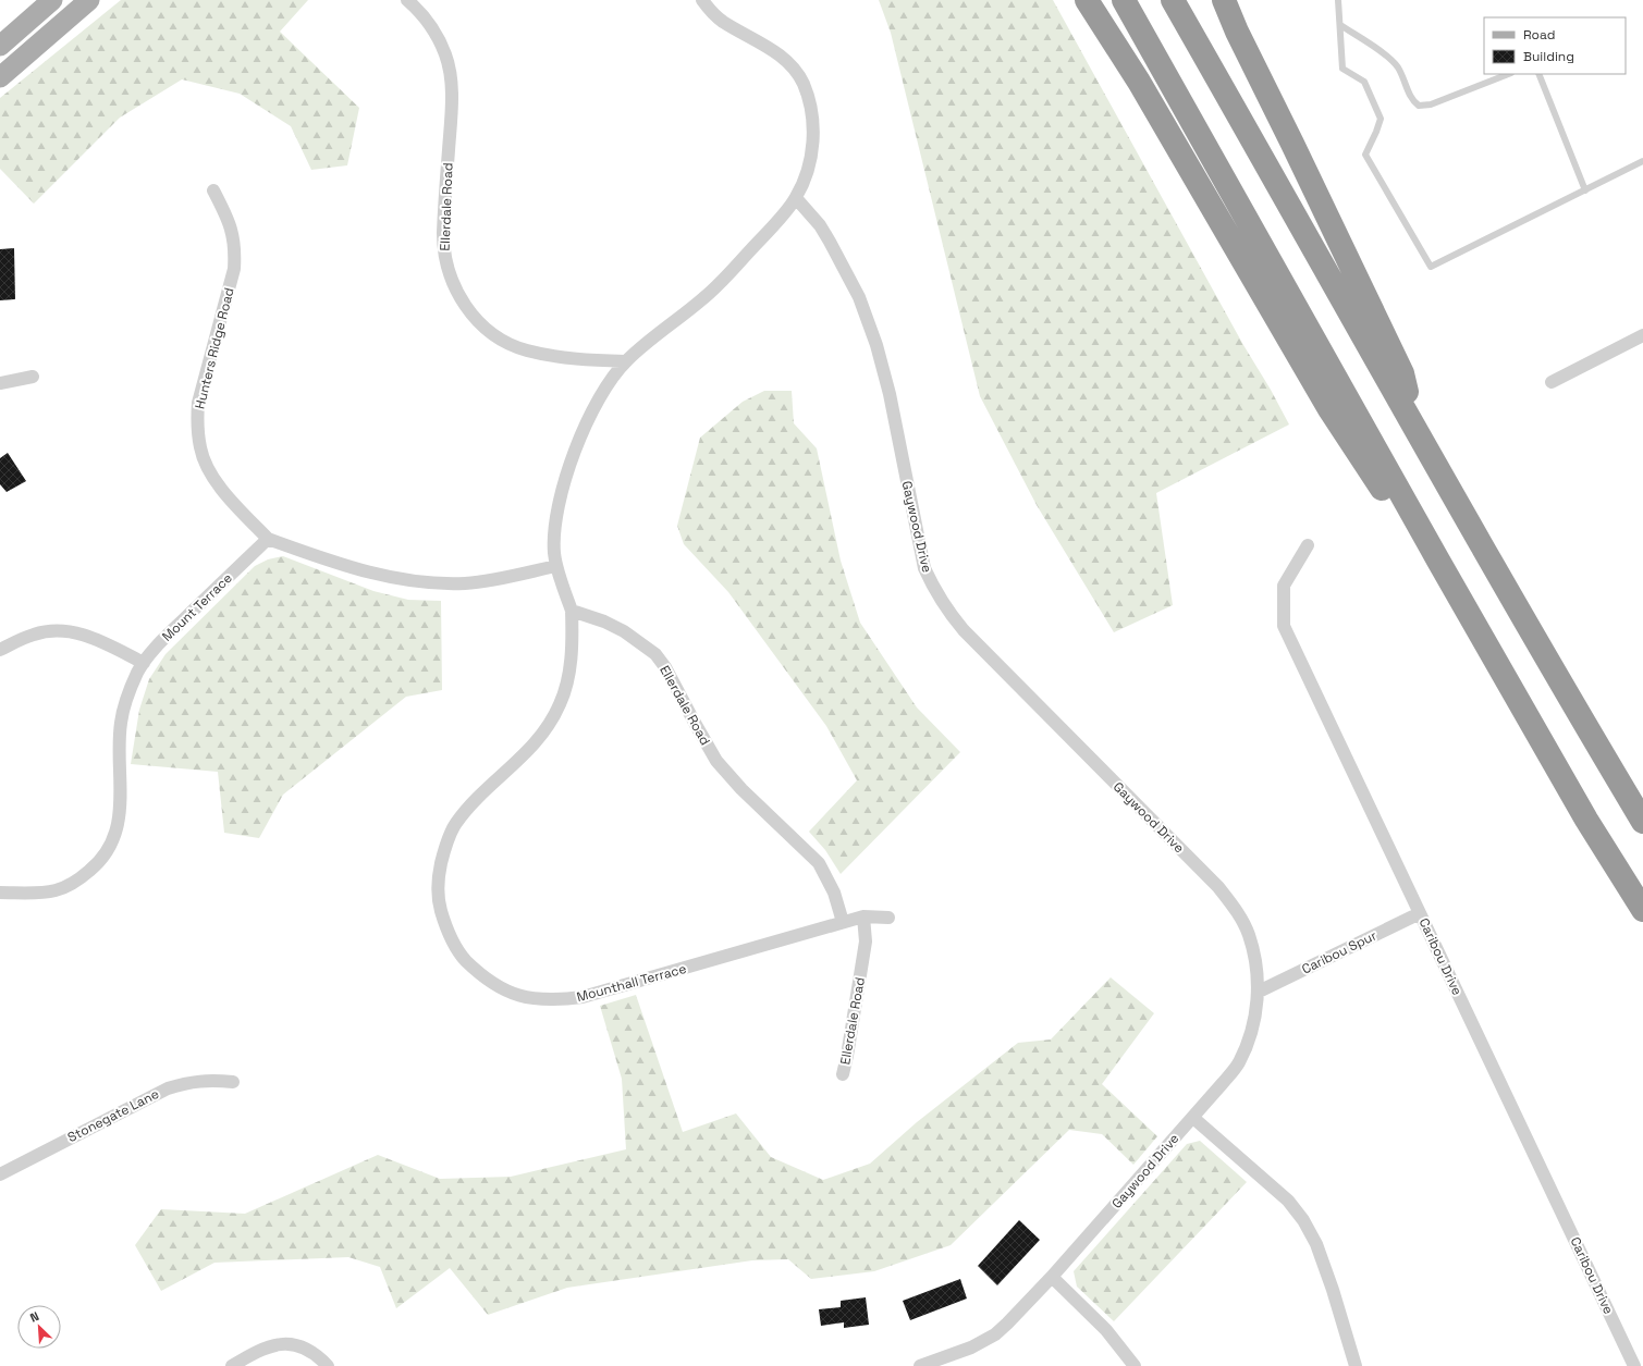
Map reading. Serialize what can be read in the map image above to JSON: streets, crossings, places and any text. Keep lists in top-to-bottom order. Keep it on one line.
{"streets":{"street":["Ellerdale Road","Hunters Ridge Road","Gaywood Drive","Mount Terrace","Caribou Spur","Caribou Drive","Mounthall Terrace","Stonegate Lane"]},"crossings":[["Ellerdale Road","Mounthall Terrace"],["Hunters Ridge Road","Mount Terrace"],["Gaywood Drive","Caribou Spur"],["Caribou Spur","Caribou Drive"]],"legend":["Road","Building"],"north":"top left"}
